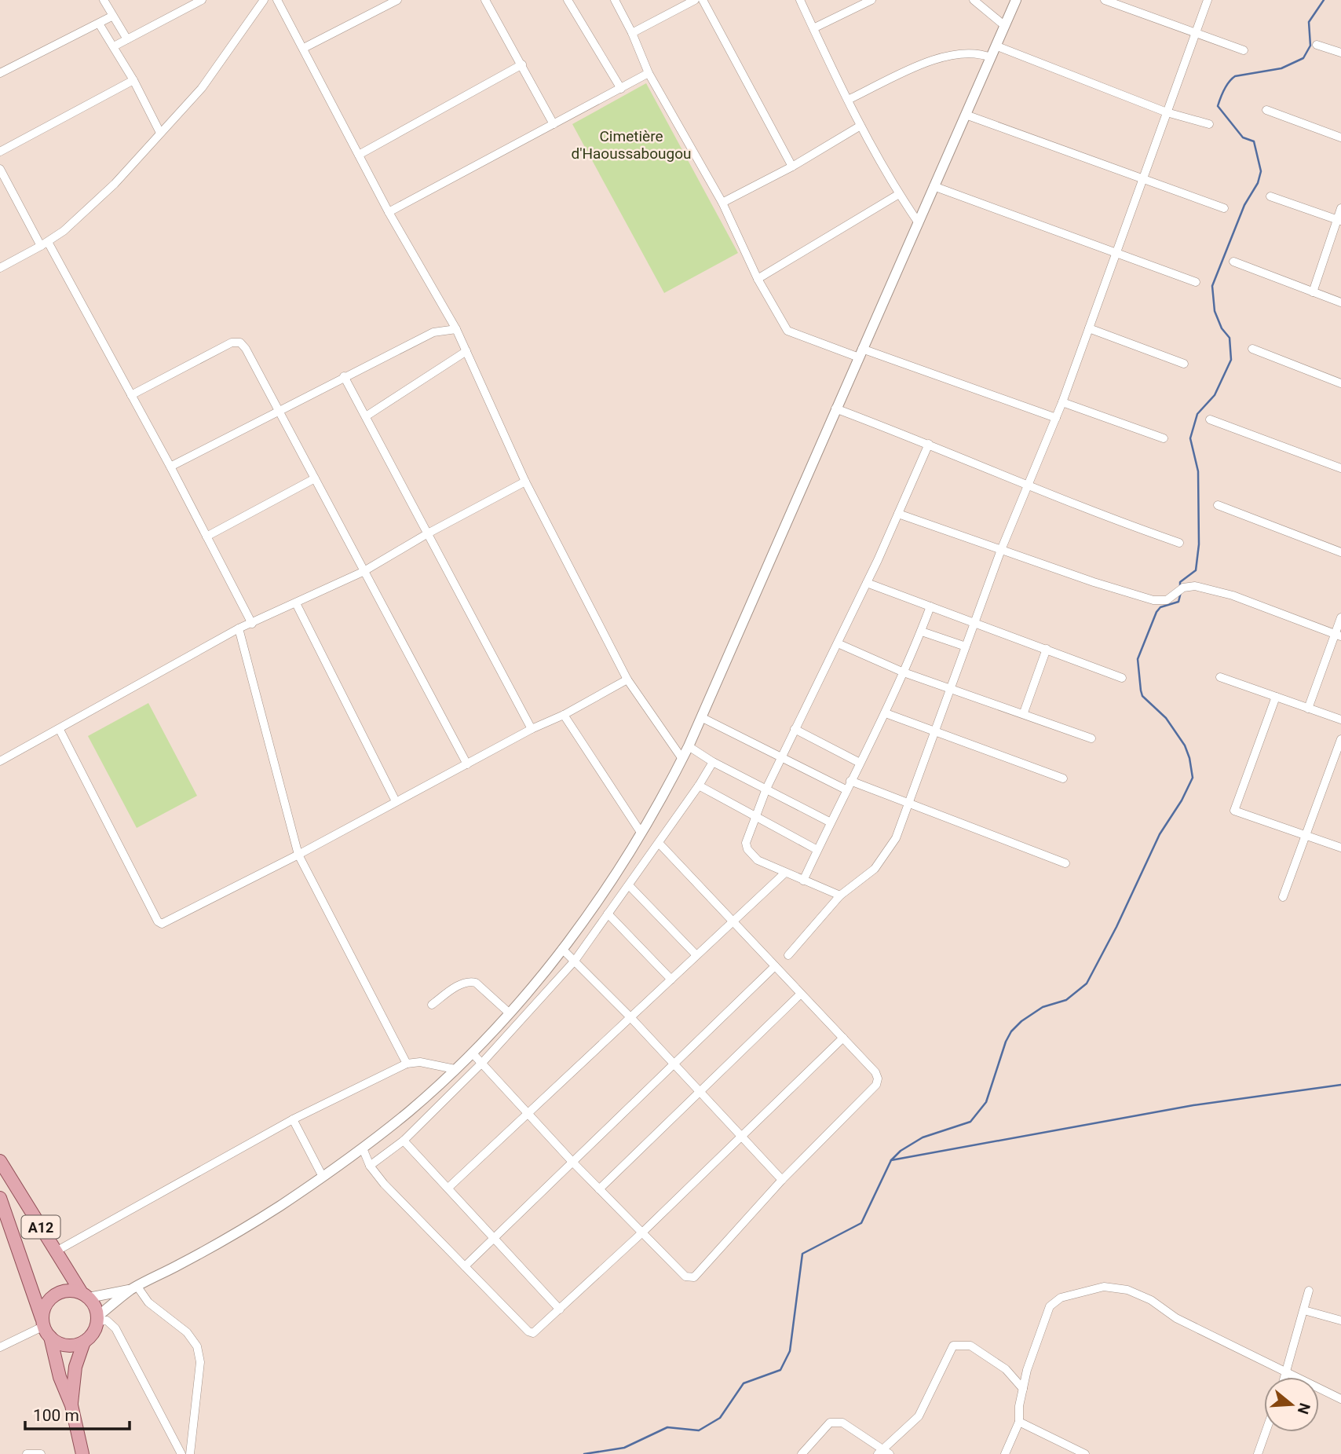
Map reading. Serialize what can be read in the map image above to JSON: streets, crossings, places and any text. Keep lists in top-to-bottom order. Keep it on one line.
{"streets":{"main road":["A12"]},"parks":["Cimetière d'Haoussabougou"],"scale_bar":"100 m","north":"right"}
